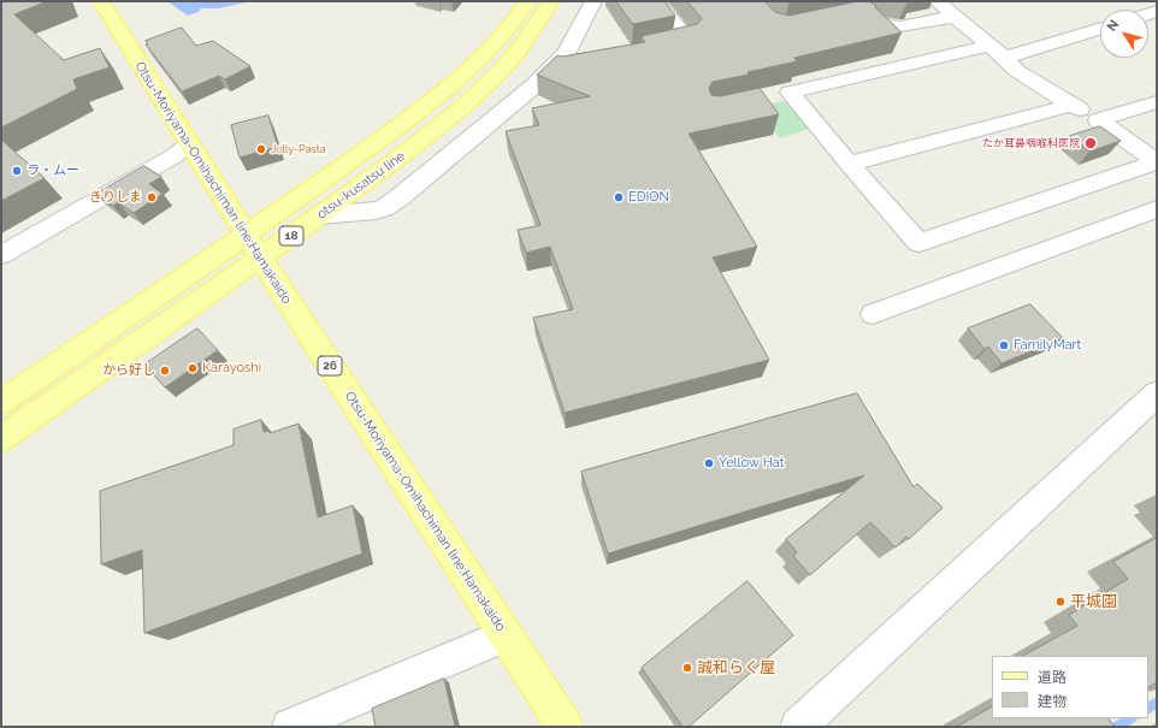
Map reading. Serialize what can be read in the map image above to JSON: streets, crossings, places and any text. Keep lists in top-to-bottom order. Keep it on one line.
{"streets":{"main road":["Otsu-Moriyama-Omihachiman line;Hamakaido","otsu-kusatsu line","18","26"]},"crossings":[["Otsu-Moriyama-Omihachiman line;Hamakaido","otsu-kusatsu line"]],"places":["たか耳鼻咽喉科医院","Jolly-Pasta","ラ・ムー","きりしま","EDION","FamilyMart","Karayoshi","から好し","Yellow Hat","平城園","誠和らく屋"],"legend":["道路","建物"],"north":"top left"}
